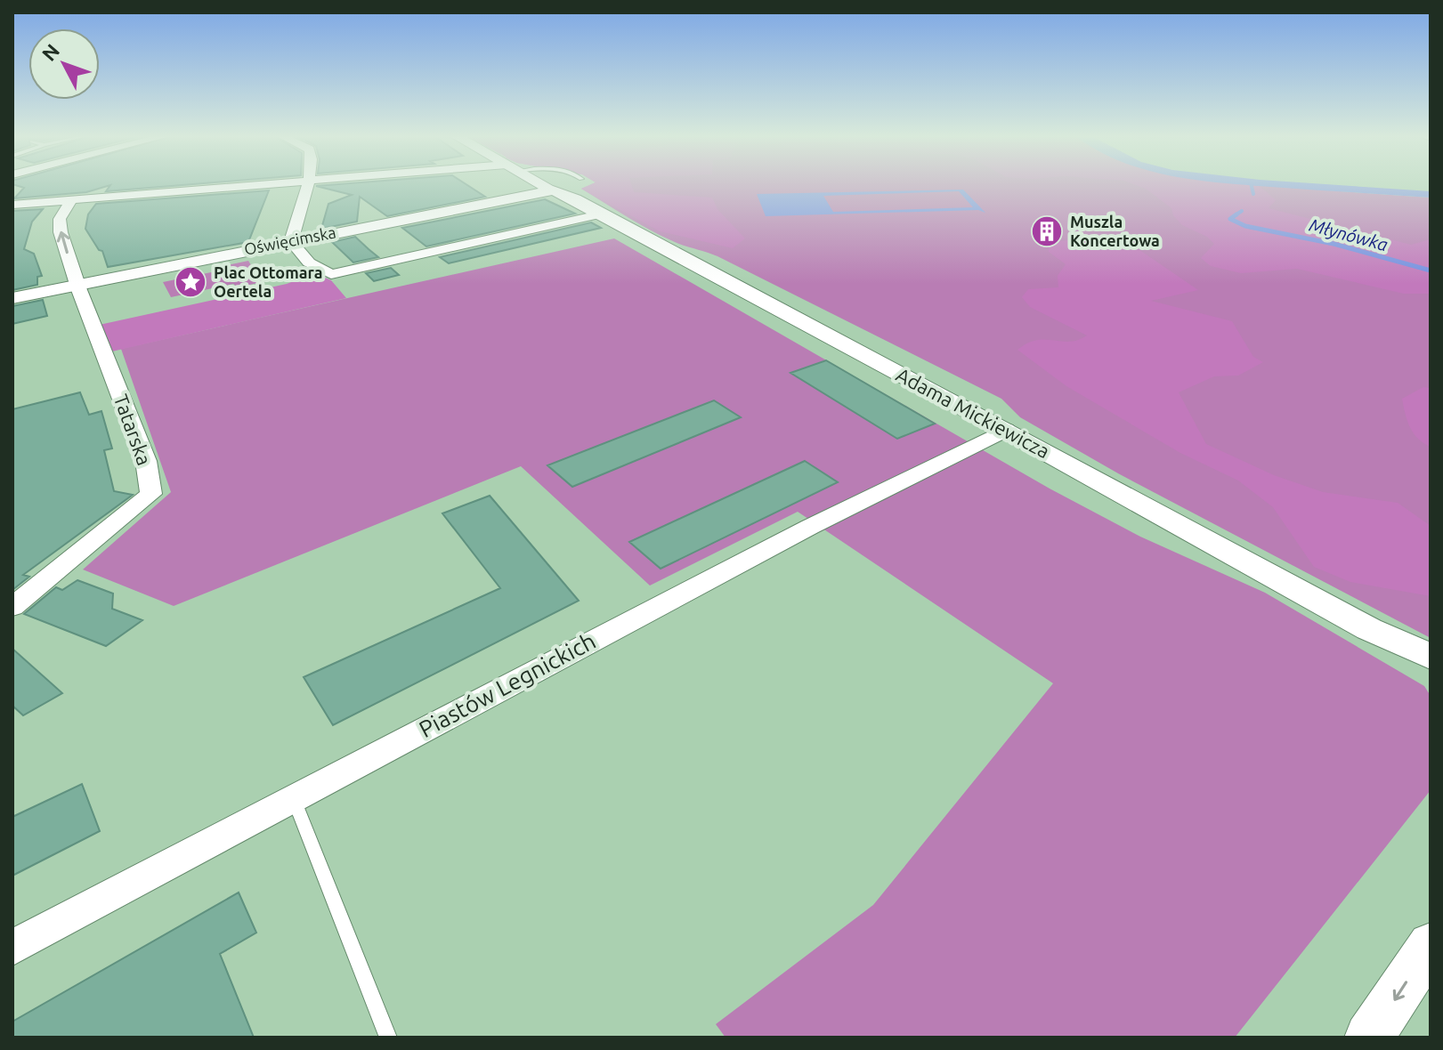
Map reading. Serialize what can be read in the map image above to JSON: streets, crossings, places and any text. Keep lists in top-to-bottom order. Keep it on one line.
{"streets":{"street":["Oświęcimska","Adama Mickiewicza","Tatarska","Piastów Legnickich"]},"crossings":[["Oświęcimska","Adama Mickiewicza"],["Oświęcimska","Tatarska"],["Adama Mickiewicza","Piastów Legnickich"]],"water":["Młynówka"],"places":{"building":["Muszla Koncertowa"],"place":["Plac Ottomara Oertela"]},"north":"top left"}
